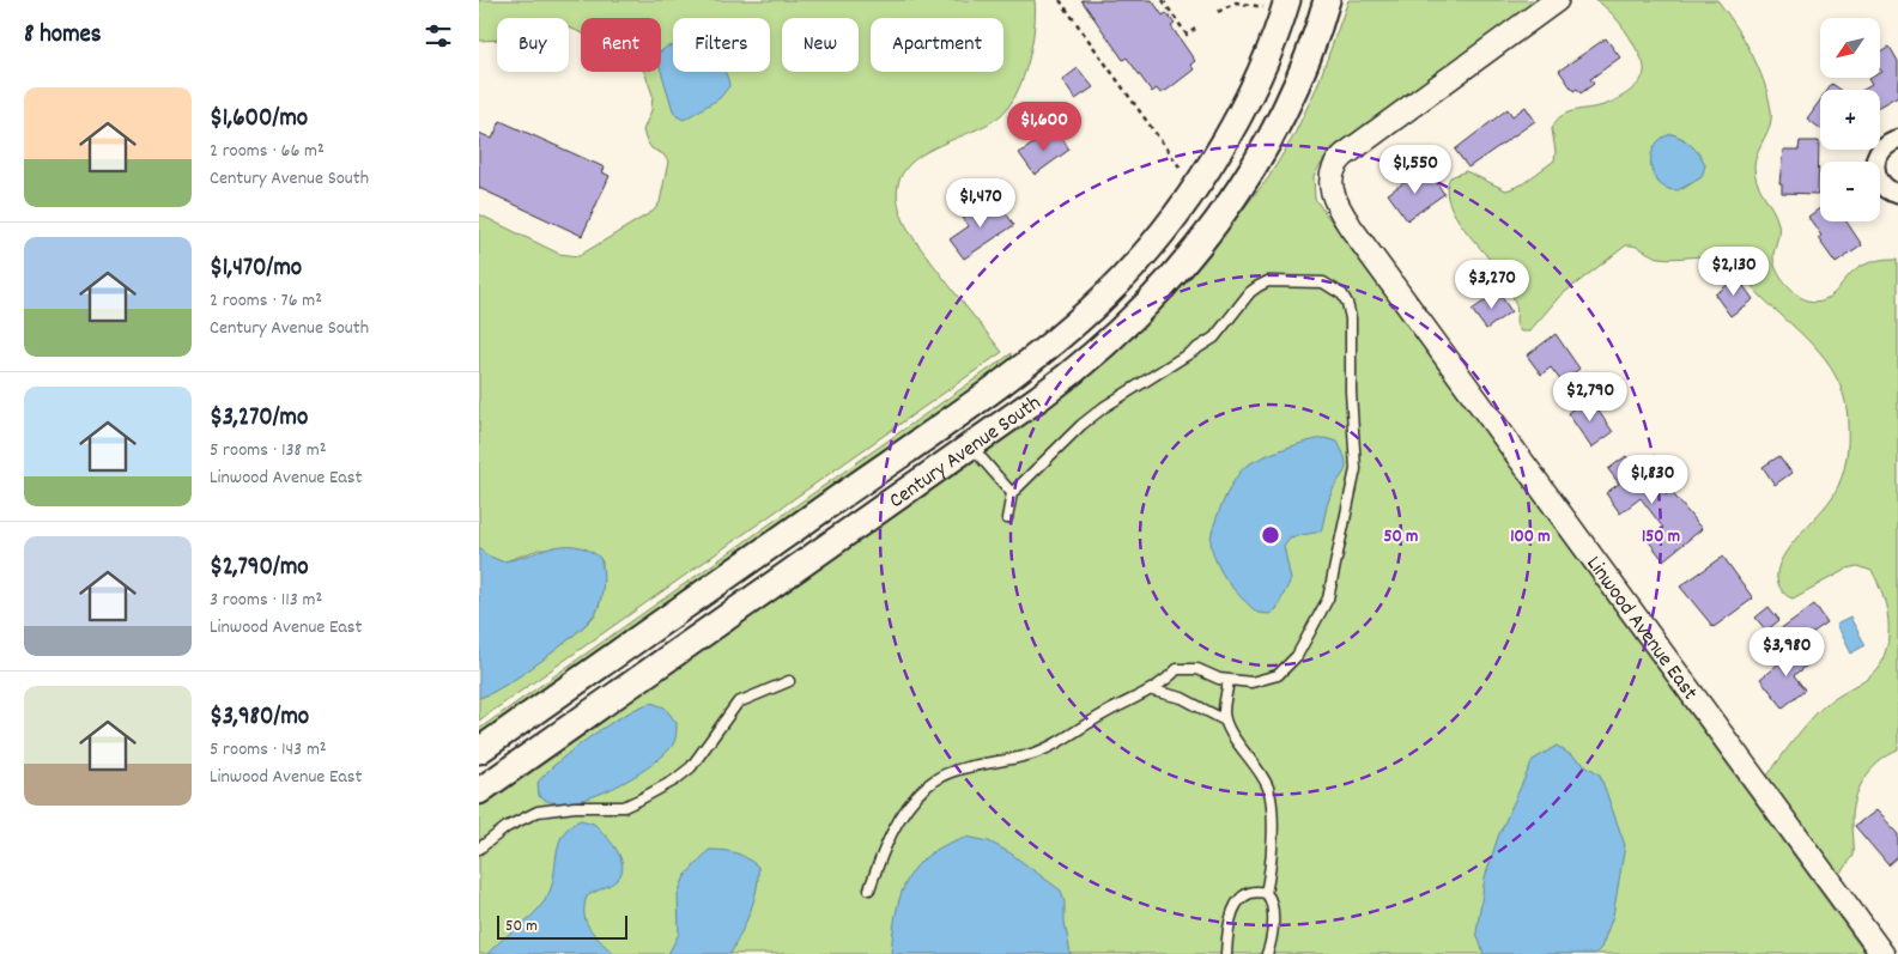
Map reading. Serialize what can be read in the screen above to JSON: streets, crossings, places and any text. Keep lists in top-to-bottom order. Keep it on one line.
{"streets":{"main road":["Century Avenue South"],"street":["Linwood Avenue East"]},"scale_bar":"50 m","north":"bottom left","page":{"heading":"8 homes","map_buttons":["+","−"],"chip":["Buy","Rent","Filters","New","Apartment"],"list":[{"name":"$1,600/mo","note":"2 rooms · 66 m² · Century Avenue South"},{"name":"$1,470/mo","note":"2 rooms · 76 m² · Century Avenue South"},{"name":"$3,270/mo","note":"5 rooms · 138 m² · Linwood Avenue East"},{"name":"$2,790/mo","note":"3 rooms · 113 m² · Linwood Avenue East"},{"name":"$3,980/mo","note":"5 rooms · 143 m² · Linwood Avenue East"}],"price":["$1,600","$1,550","$1,470","$2,130","$3,270","$2,790","$1,830","$3,980"],"scale":"50 m"},"rings":["50 m","100 m","150 m"]}
